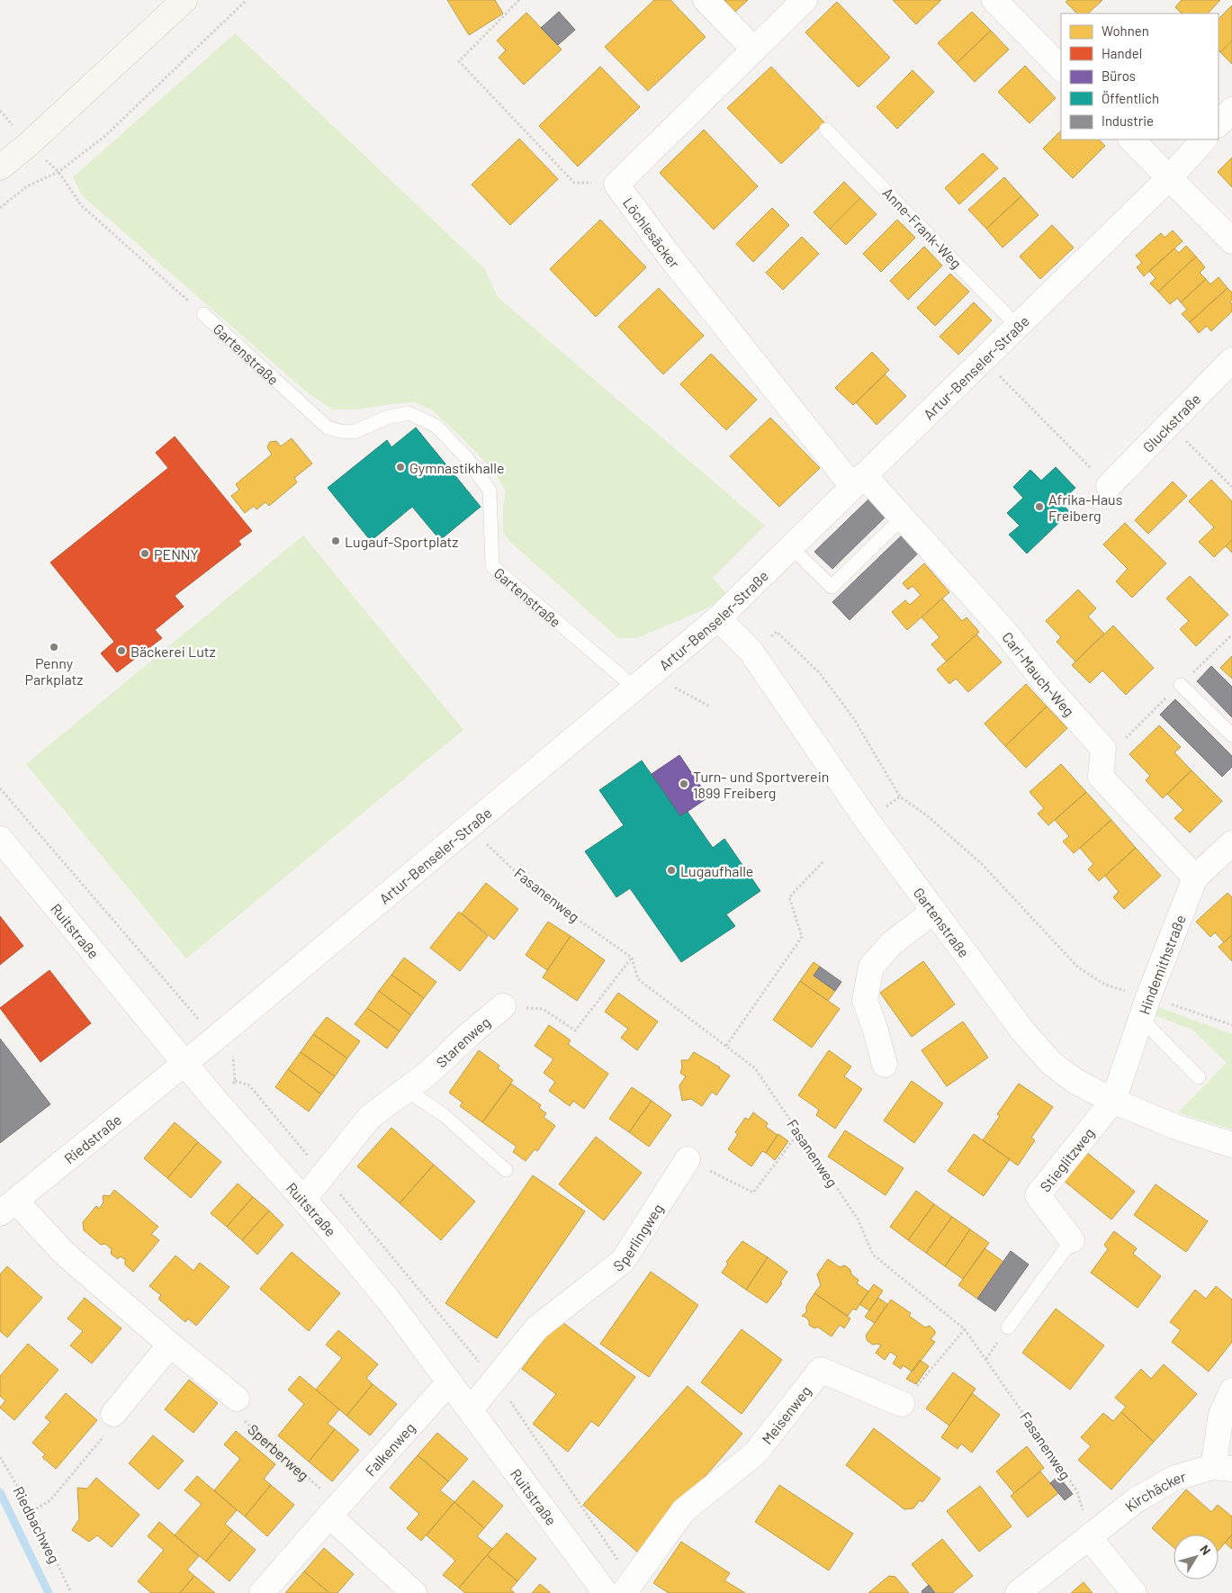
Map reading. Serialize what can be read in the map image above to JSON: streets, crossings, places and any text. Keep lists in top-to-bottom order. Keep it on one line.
{"streets":{"street":["Löchlesäcker","Gartenstraße","Artur-Benseler-Straße","Gluckstraße","Carl-Mauch-Weg","Ruitstraße","Hindemithstraße","Starenweg","Riedstraße","Stieglitzweg","Sperlingweg","Meisenweg","Falkenweg","Kirchäcker"],"lane":["Anne-Frank-Weg"],"path":["Fasanenweg","Sperberweg","Riedbachweg"]},"crossings":[["Anne-Frank-Weg","Artur-Benseler-Straße"],["Löchlesäcker","Artur-Benseler-Straße"],["Löchlesäcker","Carl-Mauch-Weg"],["Gartenstraße","Artur-Benseler-Straße"],["Gartenstraße","Hindemithstraße"],["Gartenstraße","Stieglitzweg"],["Artur-Benseler-Straße","Carl-Mauch-Weg"],["Artur-Benseler-Straße","Fasanenweg"],["Artur-Benseler-Straße","Ruitstraße"],["Artur-Benseler-Straße","Riedstraße"],["Carl-Mauch-Weg","Hindemithstraße"],["Fasanenweg","Starenweg"],["Fasanenweg","Kirchäcker"],["Ruitstraße","Starenweg"],["Ruitstraße","Riedstraße"],["Ruitstraße","Sperlingweg"],["Ruitstraße","Falkenweg"],["Hindemithstraße","Stieglitzweg"],["Falkenweg","Sperberweg"]],"places":["Gymnastikhalle","Afrika-Haus Freiberg","Lugauf-Sportplatz","PENNY","Penny Parkplatz","Bäckerei Lutz","Turn- und Sportverein 1899 Freiberg","Lugaufhalle"],"legend":["Wohnen","Handel","Büros","Öffentlich","Industrie"],"north":"top right"}
